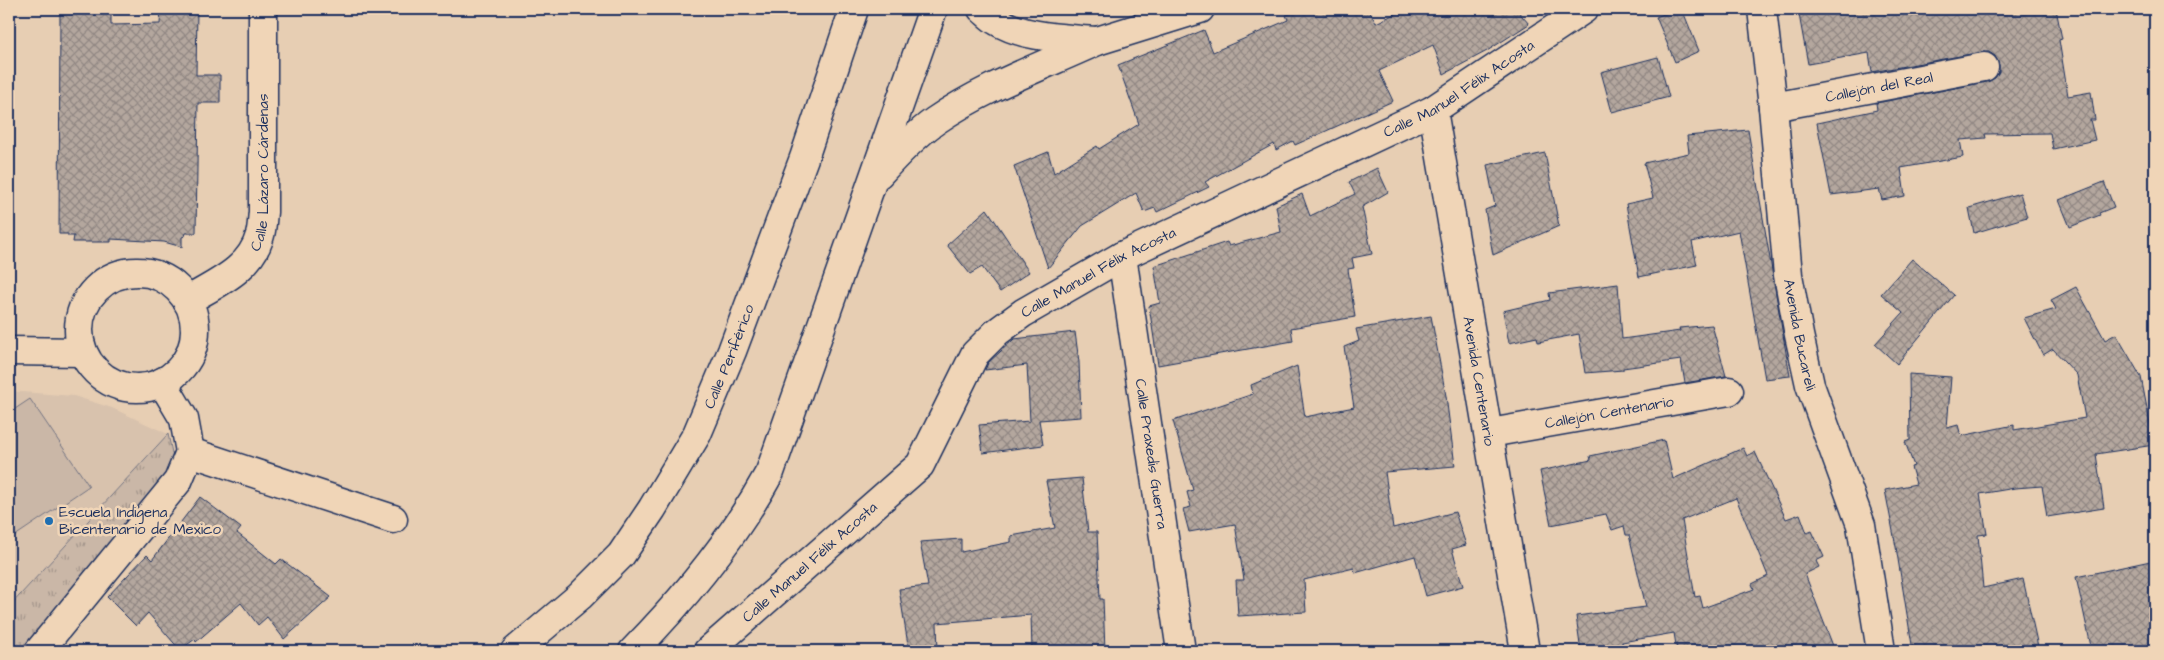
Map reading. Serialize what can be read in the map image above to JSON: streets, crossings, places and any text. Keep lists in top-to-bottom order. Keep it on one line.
{"streets":{"main road":["Callejón del Real","Calle Manuel Félix Acosta","Calle Lázaro Cárdenas","Avenida Bucareli","Calle Periférico","Avenida Centenario","Callejón Centenario","Calle Praxedis Guerra"]},"crossings":[["Callejón del Real","Avenida Bucareli"],["Calle Manuel Félix Acosta","Avenida Centenario"],["Calle Manuel Félix Acosta","Calle Praxedis Guerra"],["Avenida Centenario","Callejón Centenario"]],"places":["Escuela Indigena Bicentenario de Mexico"]}
